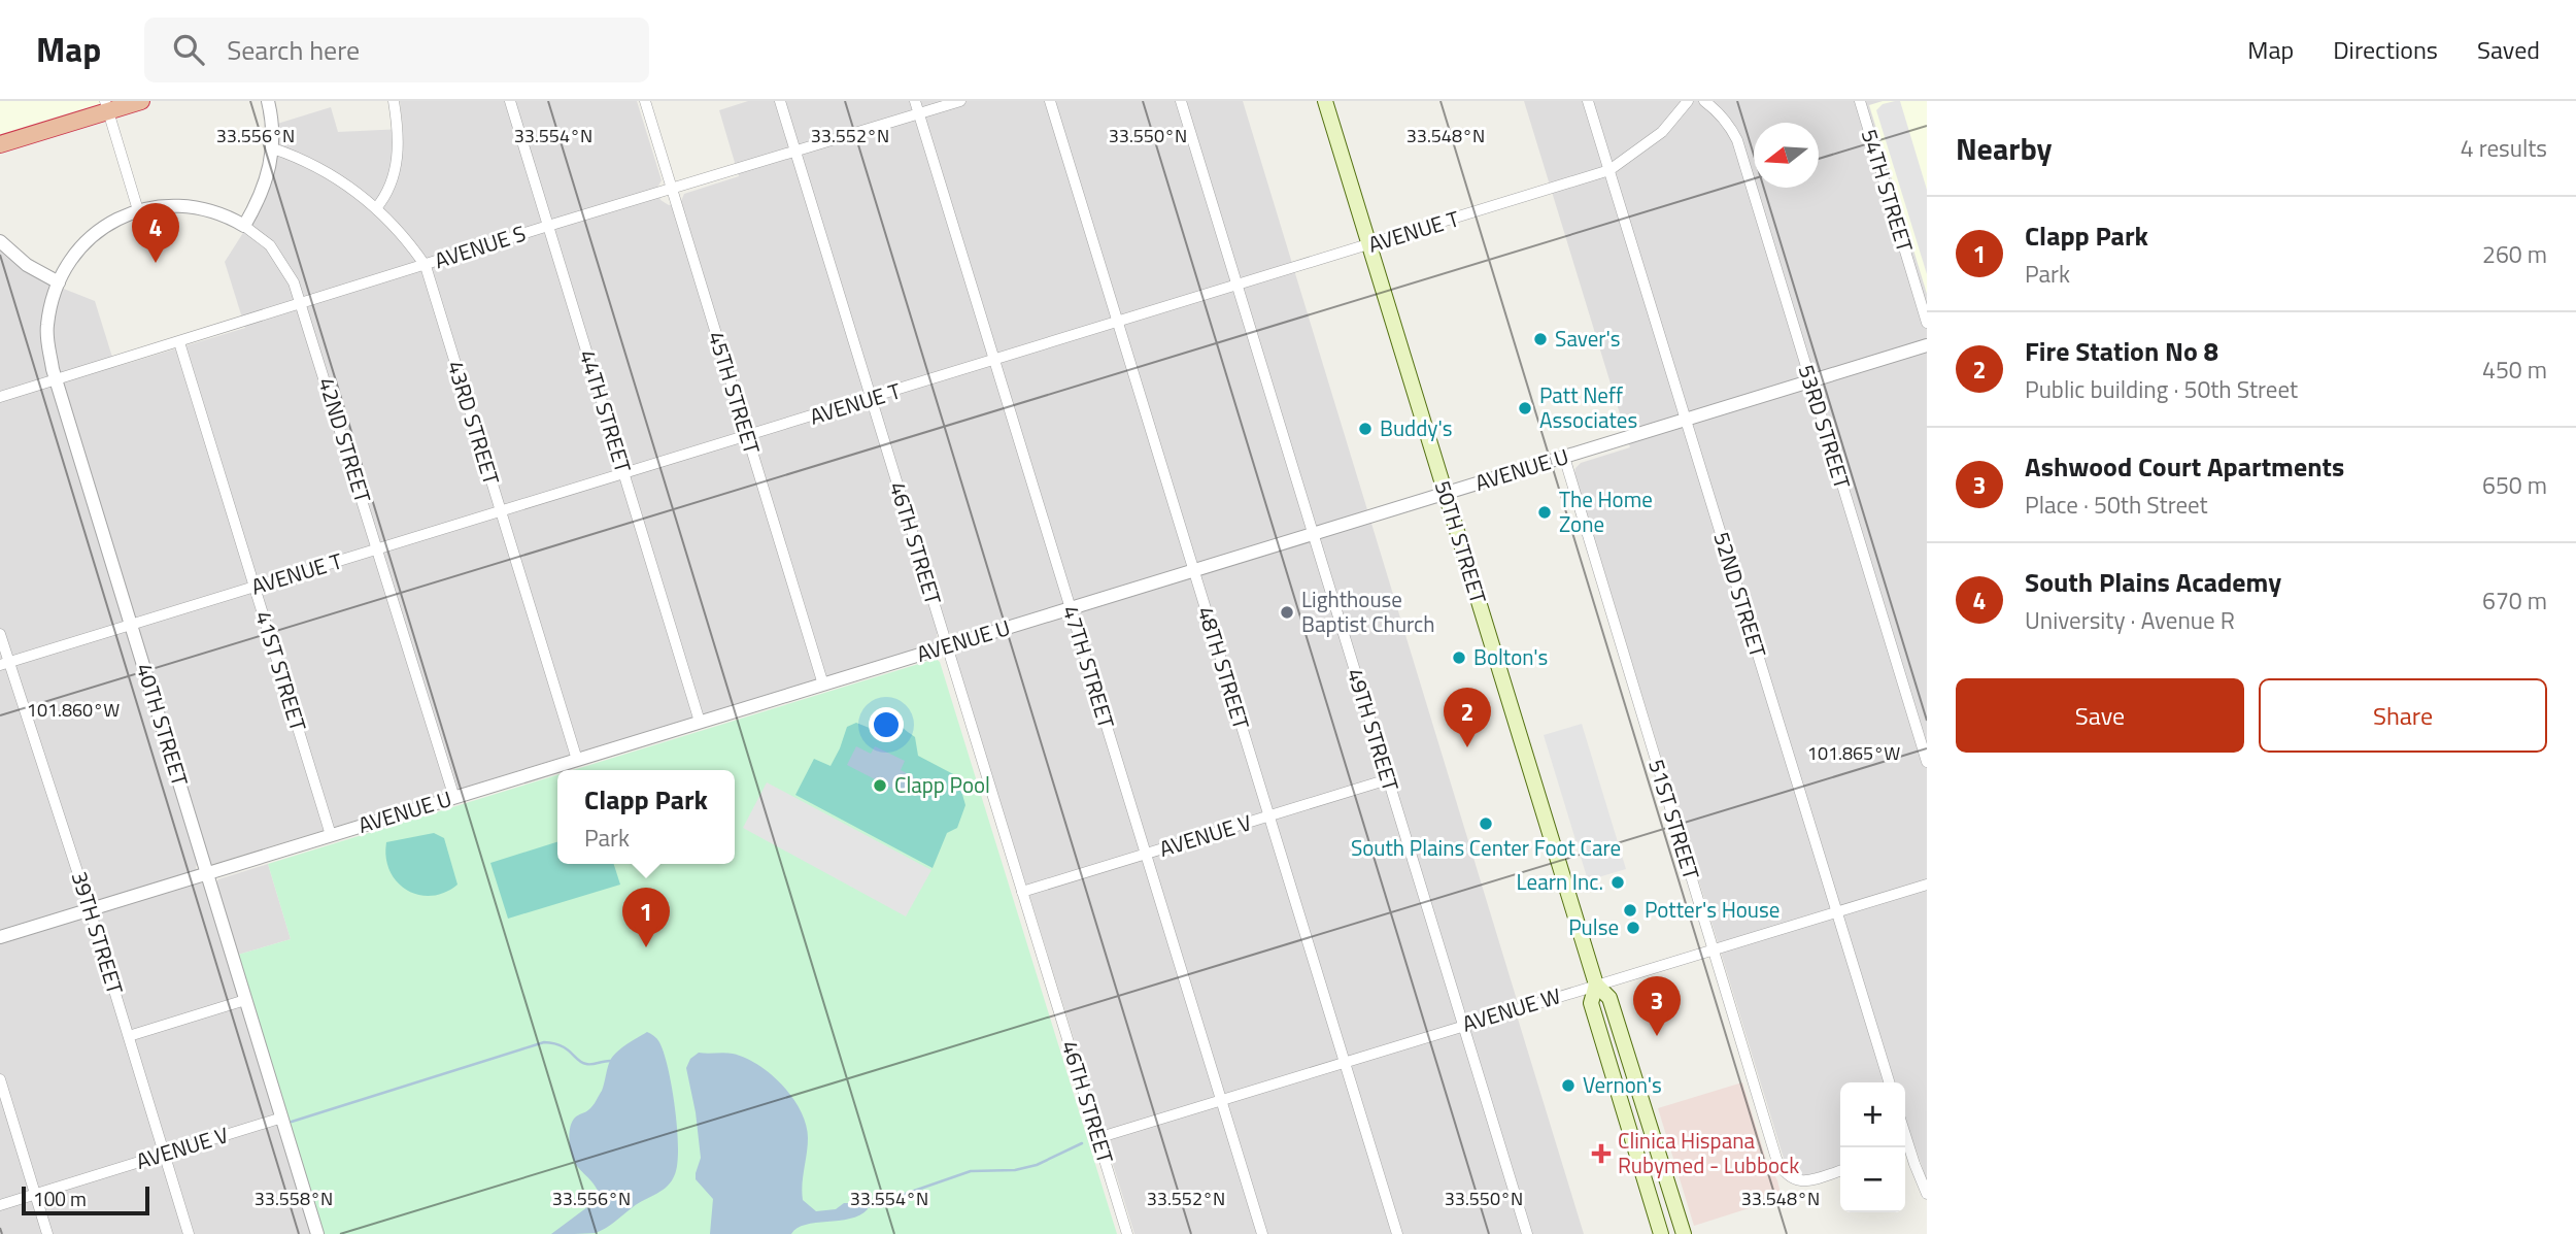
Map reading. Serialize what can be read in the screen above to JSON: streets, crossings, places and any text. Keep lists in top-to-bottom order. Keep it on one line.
{"streets":{"main road":["50TH STREET"],"street":["54TH STREET","AVENUE T","AVENUE S","45TH STREET","44TH STREET","43RD STREET","53RD STREET","42ND STREET","AVENUE U","46TH STREET","52ND STREET","47TH STREET","48TH STREET","41ST STREET","40TH STREET","49TH STREET","51ST STREET","AVENUE V","39TH STREET","AVENUE W"]},"crossings":[["AVENUE T","45TH STREET"],["AVENUE T","44TH STREET"],["AVENUE T","43RD STREET"],["AVENUE T","42ND STREET"],["AVENUE T","50TH STREET"],["AVENUE T","46TH STREET"],["AVENUE T","52ND STREET"],["AVENUE T","47TH STREET"],["AVENUE T","48TH STREET"],["AVENUE T","41ST STREET"],["AVENUE T","40TH STREET"],["AVENUE T","49TH STREET"],["AVENUE T","39TH STREET"],["AVENUE S","45TH STREET"],["AVENUE S","44TH STREET"],["AVENUE S","43RD STREET"],["AVENUE S","42ND STREET"],["AVENUE S","46TH STREET"],["AVENUE S","47TH STREET"],["AVENUE S","41ST STREET"],["AVENUE S","40TH STREET"],["45TH STREET","AVENUE U"],["44TH STREET","AVENUE U"],["43RD STREET","AVENUE U"],["53RD STREET","AVENUE U"],["42ND STREET","AVENUE U"],["42ND STREET","40TH STREET"],["AVENUE U","50TH STREET"],["AVENUE U","46TH STREET"],["AVENUE U","52ND STREET"],["AVENUE U","47TH STREET"],["AVENUE U","48TH STREET"],["AVENUE U","41ST STREET"],["AVENUE U","40TH STREET"],["AVENUE U","49TH STREET"],["AVENUE U","51ST STREET"],["AVENUE U","39TH STREET"],["50TH STREET","AVENUE W"],["46TH STREET","AVENUE V"],["46TH STREET","AVENUE W"],["52ND STREET","AVENUE W"],["47TH STREET","AVENUE V"],["47TH STREET","AVENUE W"],["48TH STREET","AVENUE V"],["48TH STREET","AVENUE W"],["40TH STREET","AVENUE V"],["49TH STREET","AVENUE V"],["49TH STREET","AVENUE W"],["51ST STREET","AVENUE W"],["AVENUE V","39TH STREET"]],"places":{"other":["Saver's","Patt Neff Associates","Buddy's","The Home Zone","Lighthouse Baptist Church","Bolton's","Clapp Pool","South Plains Center Foot Care","Learn Inc.","Potter's House","Pulse","Vernon's"],"health":["Clinica Hispana Rubymed - Lubbock"]},"scale_bar":"100 m","north":"left","page":{"header":"Map","search":"Search here","nav":["Map","Directions","Saved"],"heading":["Nearby","4 results"],"list":[{"mark":"1","name":"Clapp Park","note":"Park","value":"260 m"},{"mark":"2","name":"Fire Station No 8","note":"Public building · 50th Street","value":"450 m"},{"mark":"3","name":"Ashwood Court Apartments","note":"Place · 50th Street","value":"650 m"},{"mark":"4","name":"South Plains Academy","note":"University · Avenue R","value":"670 m"}],"pins":["4","2","1","3"],"buttons":["Save","Share"],"popup":["Clapp Park","Park"],"map_buttons":["+","−"],"scale":"100 m"},"coordinates":["33.556°N","33.554°N","33.552°N","33.550°N","33.548°N","101.860°W","101.865°W","33.558°N"]}
